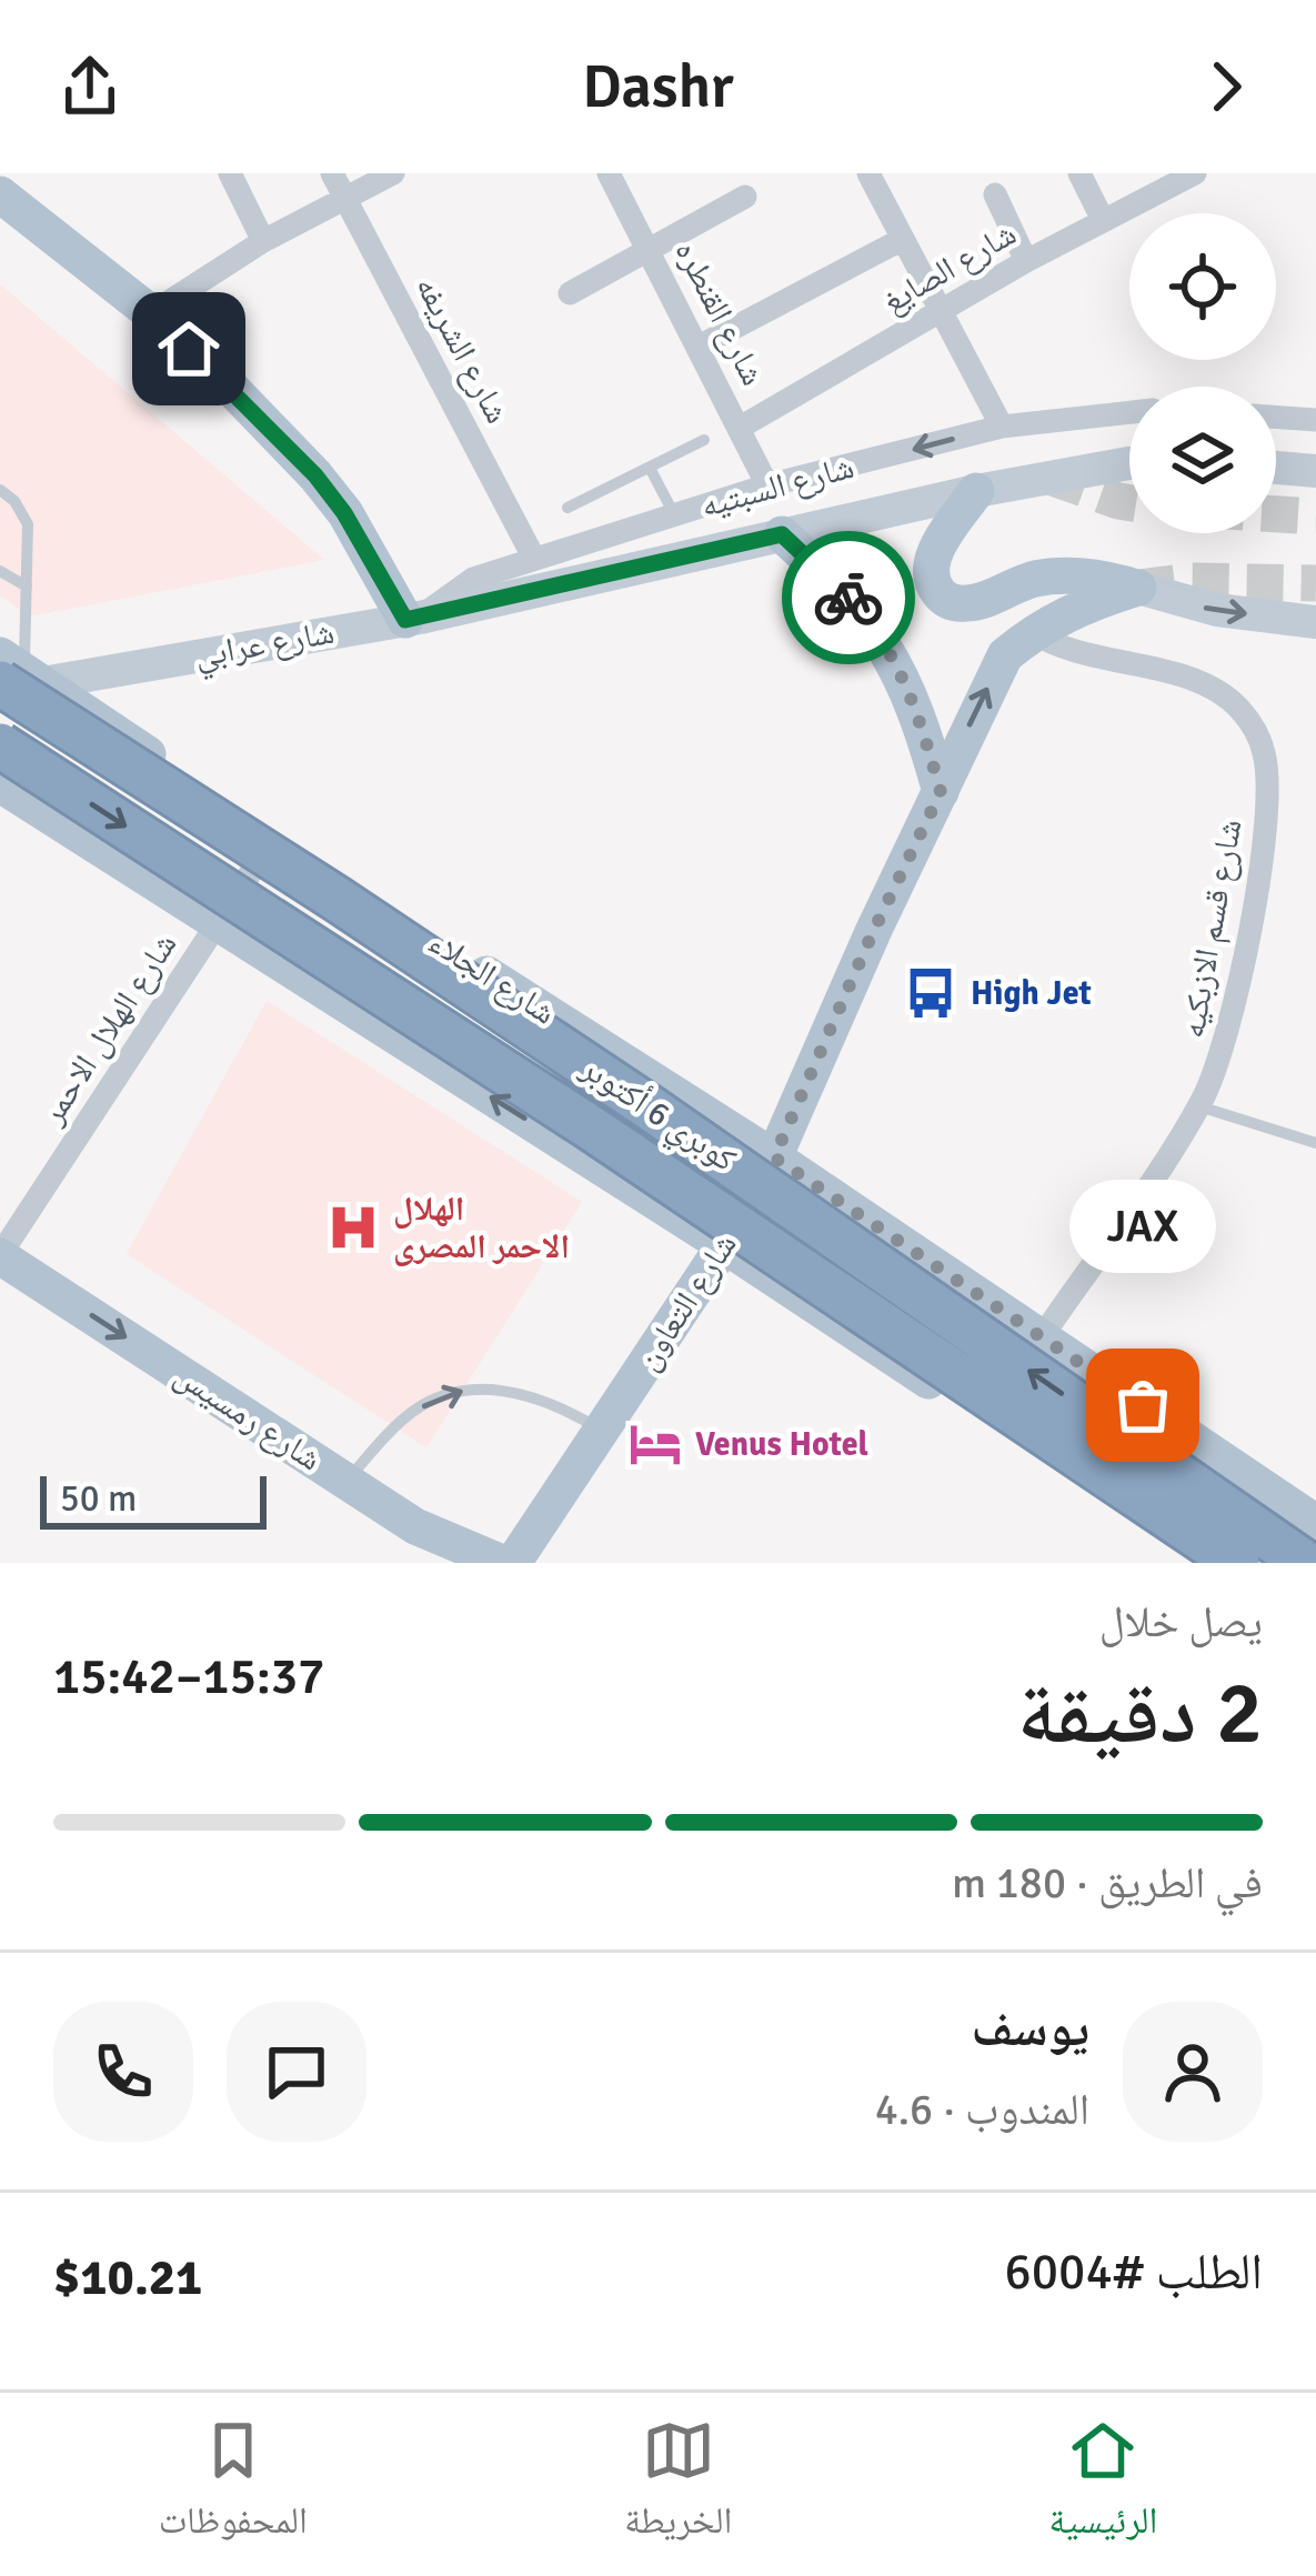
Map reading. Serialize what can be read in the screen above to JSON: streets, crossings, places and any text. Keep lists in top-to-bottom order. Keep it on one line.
{"streets":{"highway":["كوبري 6 أكتوبر"],"main road":["شارع الجلاء","شارع التعاون","شارع رمسيس"],"street":["شارع الصايغ","شارع القنطره","شارع الشريفه","شارع السبتيه","شارع عرابي","شارع قسم الازبكيه","شارع الهلال الاحمر"]},"crossings":[["شارع الصايغ","شارع القنطره"],["شارع القنطره","شارع السبتيه"],["شارع الشريفه","شارع السبتيه"],["شارع السبتيه","شارع عرابي"],["شارع عرابي","شارع الجلاء"],["شارع عرابي","كوبري 6 أكتوبر"],["شارع قسم الازبكيه","شارع الجلاء"],["شارع قسم الازبكيه","شارع التعاون"],["شارع الجلاء","شارع الهلال الاحمر"],["شارع الجلاء","كوبري 6 أكتوبر"],["شارع الجلاء","شارع التعاون"],["شارع الهلال الاحمر","شارع رمسيس"]],"one_way":["شارع رمسيس"],"places":{"bus stop":["High Jet"],"hospital":["الهلال الاحمر المصرى"],"other":["JAX"],"hotel":["Venus Hotel"]},"scale_bar":"50 m","page":{"header":"Dashr","bubble":"JAX","scale":"50 m","heading":["2 دقيقة","يصل خلال","15:37–15:42"],"panel":["يوسف","المندوب · 4.6","الطلب #6004","$10.21"],"bar":"في الطريق · 180 m","tabs":["الرئيسية","الخريطة","المحفوظات"]}}
